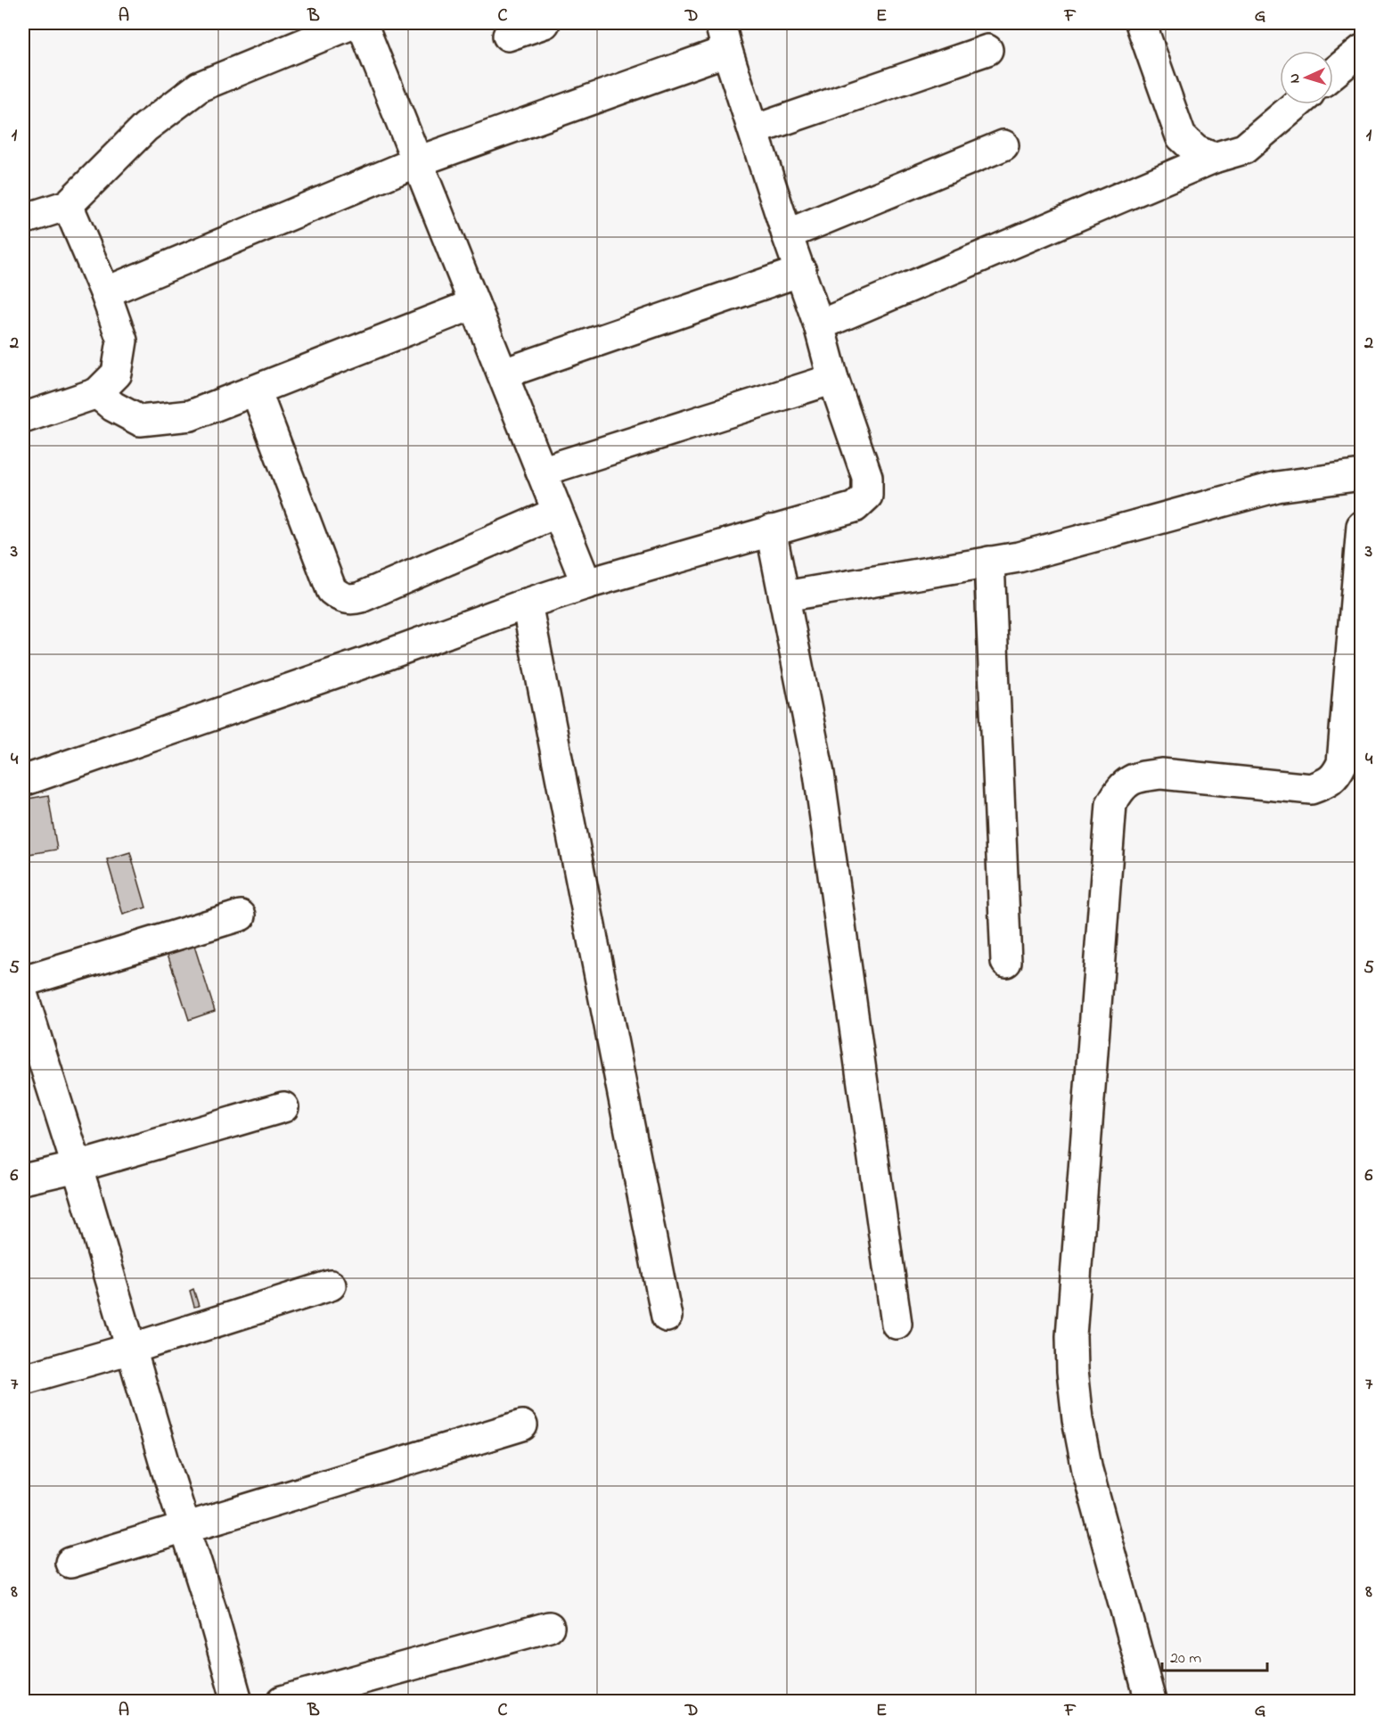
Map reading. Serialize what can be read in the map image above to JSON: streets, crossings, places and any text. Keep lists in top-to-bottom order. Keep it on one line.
{"scale_bar":"20 m","north":"left","grid":{"columns":["A","B","C","D","E","F","G"],"rows":["1","2","3","4","5","6","7","8"]}}
